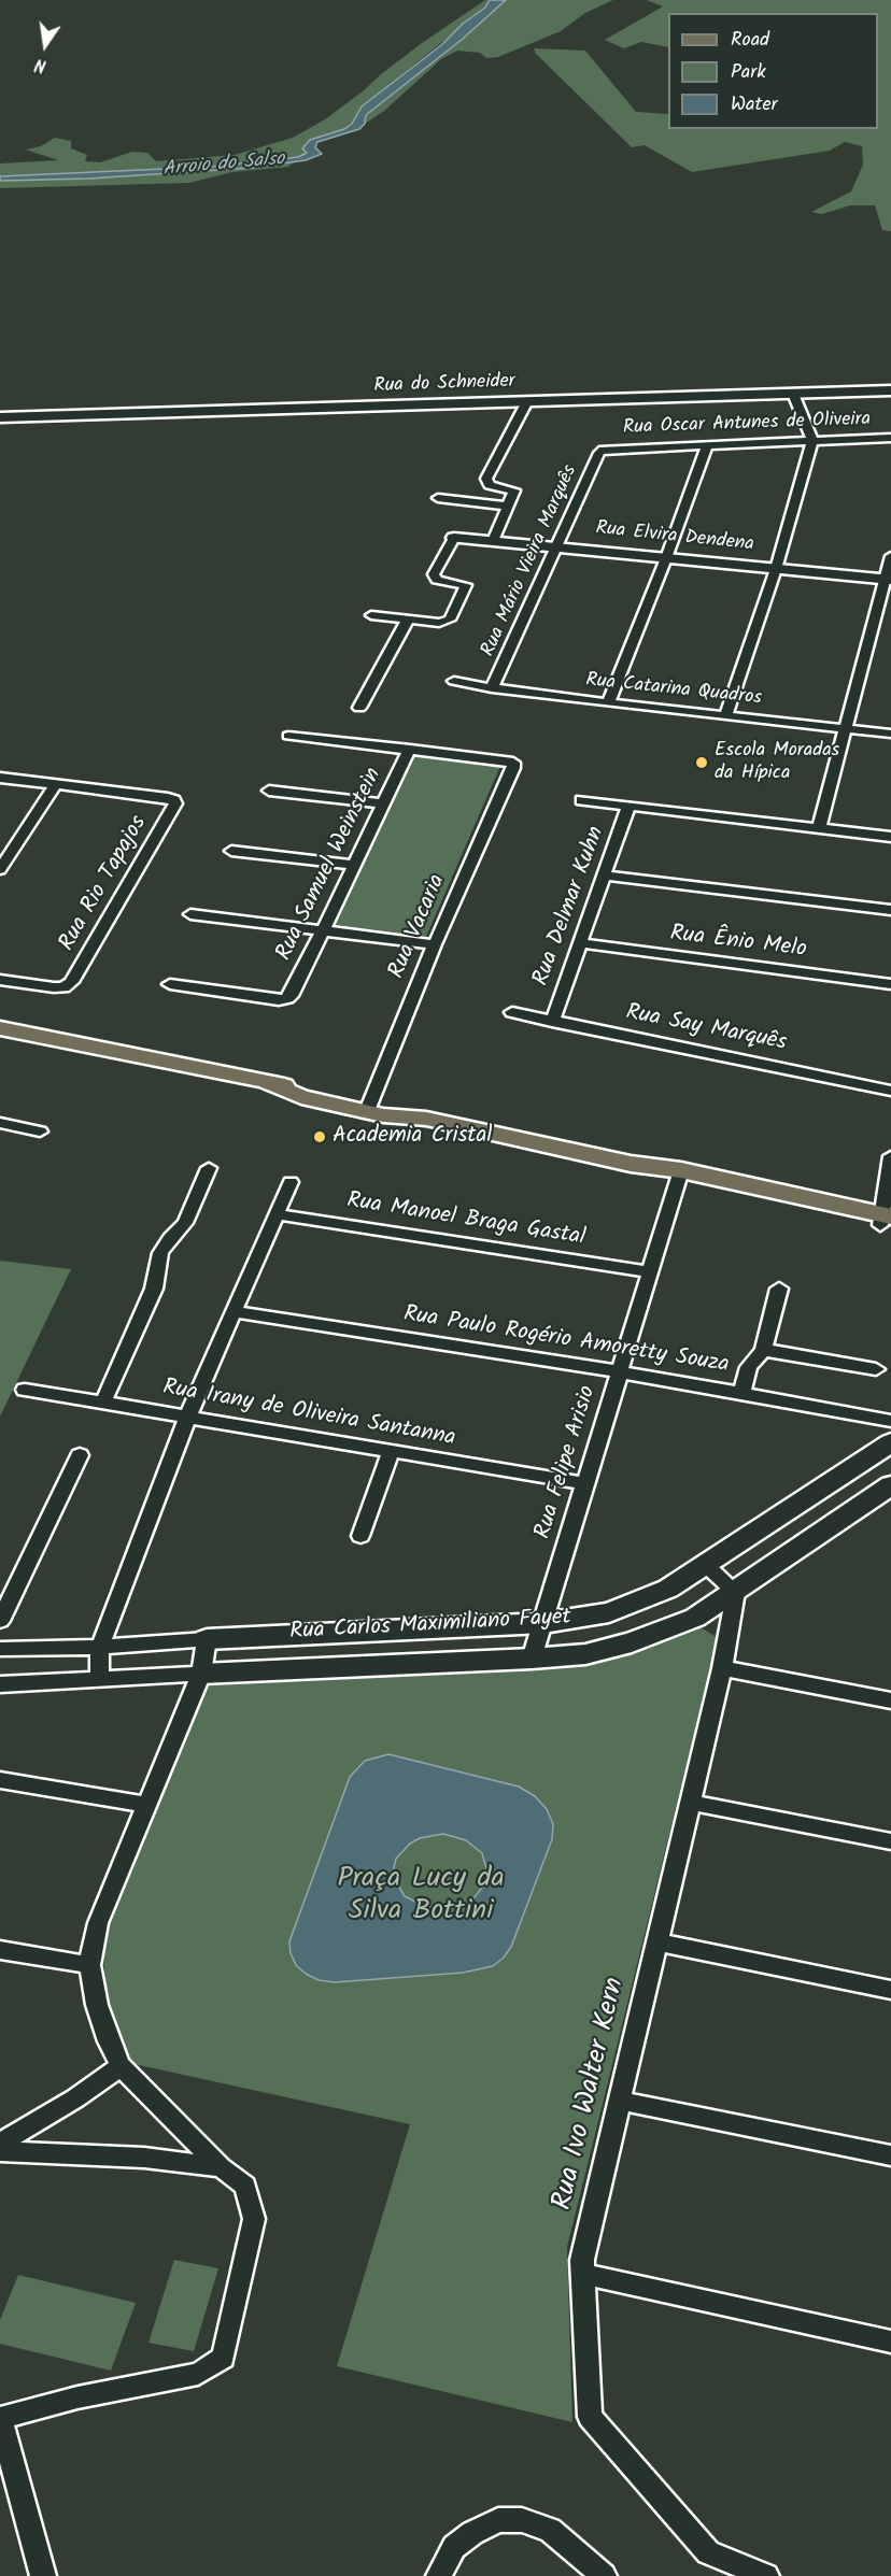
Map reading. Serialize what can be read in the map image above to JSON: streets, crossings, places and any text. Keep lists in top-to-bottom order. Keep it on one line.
{"streets":{"street":["Rua do Schneider","Rua Oscar Antunes de Oliveira","Rua Elvira Dendena","Rua Mário Vieira Marquês","Rua Catarina Quadros","Rua Samuel Weinstein","Rua Rio Tapajos","Rua Delmar Kuhn","Rua Vacaria","Rua Ênio Melo","Rua Say Marquês","Rua Manoel Braga Gastal","Rua Paulo Rogério Amoretty Souza","Rua Irany de Oliveira Santanna","Rua Felipe Arisio","Rua Carlos Maximiliano Fayet","Rua Ivo Walter Kern"]},"crossings":[["Rua Oscar Antunes de Oliveira","Rua Mário Vieira Marquês"],["Rua Elvira Dendena","Rua Mário Vieira Marquês"],["Rua Mário Vieira Marquês","Rua Catarina Quadros"],["Rua Samuel Weinstein","Rua Vacaria"],["Rua Delmar Kuhn","Rua Ênio Melo"],["Rua Delmar Kuhn","Rua Say Marquês"],["Rua Manoel Braga Gastal","Rua Felipe Arisio"],["Rua Paulo Rogério Amoretty Souza","Rua Felipe Arisio"],["Rua Irany de Oliveira Santanna","Rua Felipe Arisio"],["Rua Felipe Arisio","Rua Carlos Maximiliano Fayet"],["Rua Carlos Maximiliano Fayet","Rua Ivo Walter Kern"]],"water":["Arroio do Salso"],"parks":["Praça Lucy da Silva Bottini"],"places":["Escola Moradas da Hípica","Academia Cristal"],"legend":["Road","Park","Water"],"north":"bottom"}
